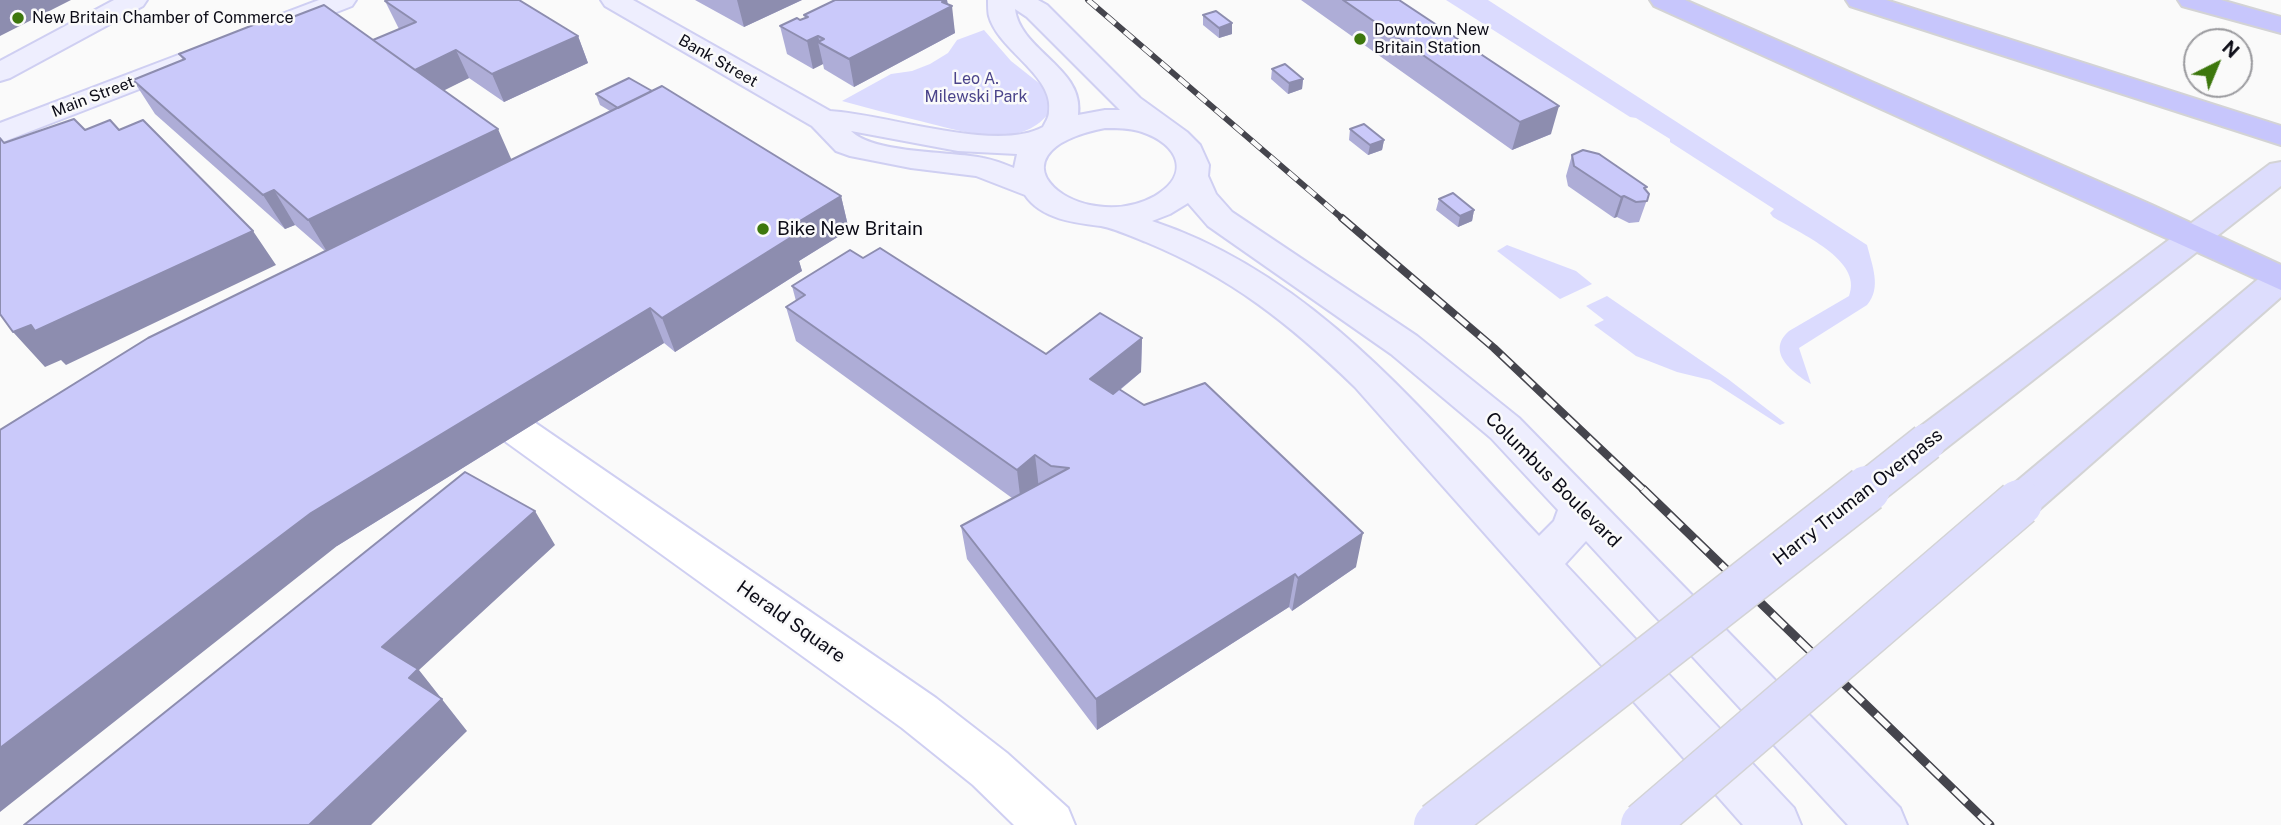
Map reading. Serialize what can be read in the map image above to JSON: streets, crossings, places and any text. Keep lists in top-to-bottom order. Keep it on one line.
{"streets":{"main road":["Harry Truman Overpass"],"street":["Bank Street","Main Street","Columbus Boulevard","Herald Square"]},"crossings":[["Bank Street","Columbus Boulevard"]],"parks":["Leo A. Milewski Park"],"places":["New Britain Chamber of Commerce","Downtown New Britain Station","Bike New Britain"],"north":"top right"}
